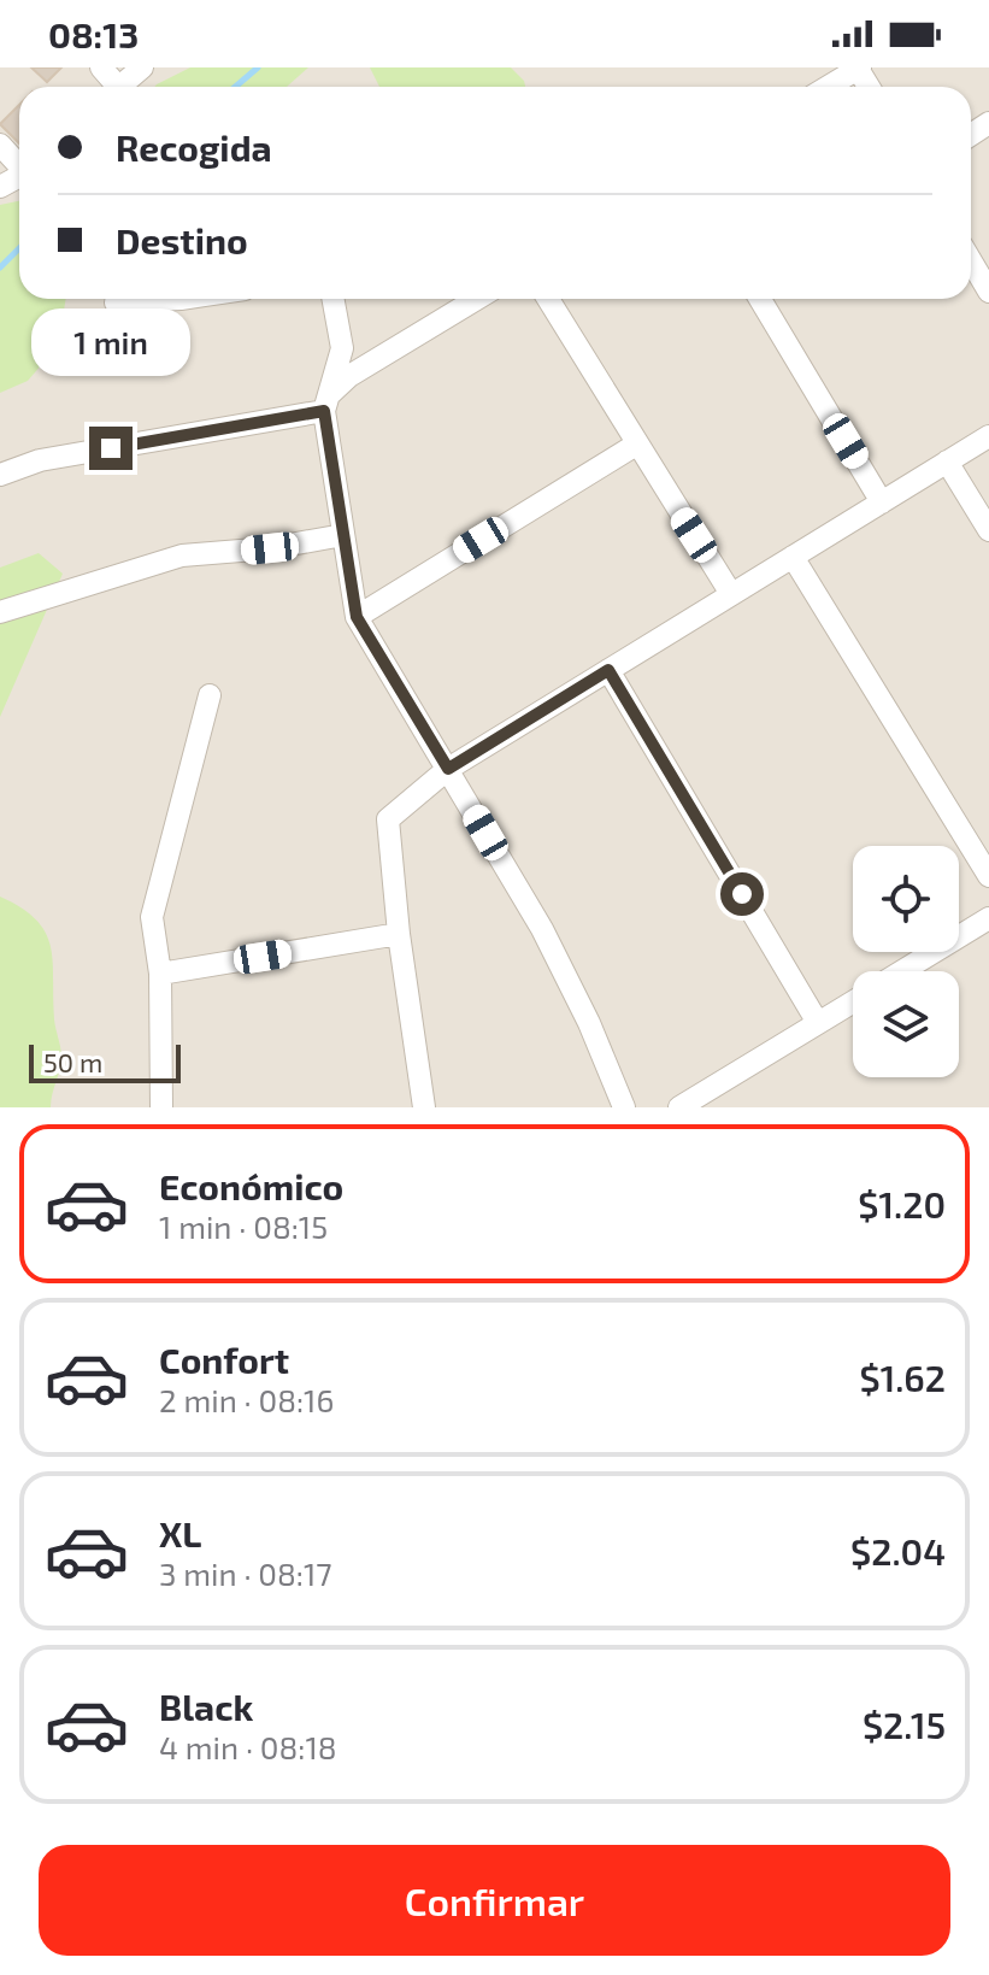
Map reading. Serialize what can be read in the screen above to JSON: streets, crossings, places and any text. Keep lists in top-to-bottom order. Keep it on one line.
{"scale_bar":"50 m","page":{"status":"08:13","banner":["Recogida","Destino"],"bubble":"1 min","scale":"50 m","list":[{"name":"Económico","note":"1 min · 08:15","value":"$1.20"},{"name":"Confort","note":"2 min · 08:16","value":"$1.62"},{"name":"XL","note":"3 min · 08:17","value":"$2.04"},{"name":"Black","note":"4 min · 08:18","value":"$2.15"}],"buttons":"Confirmar"}}
